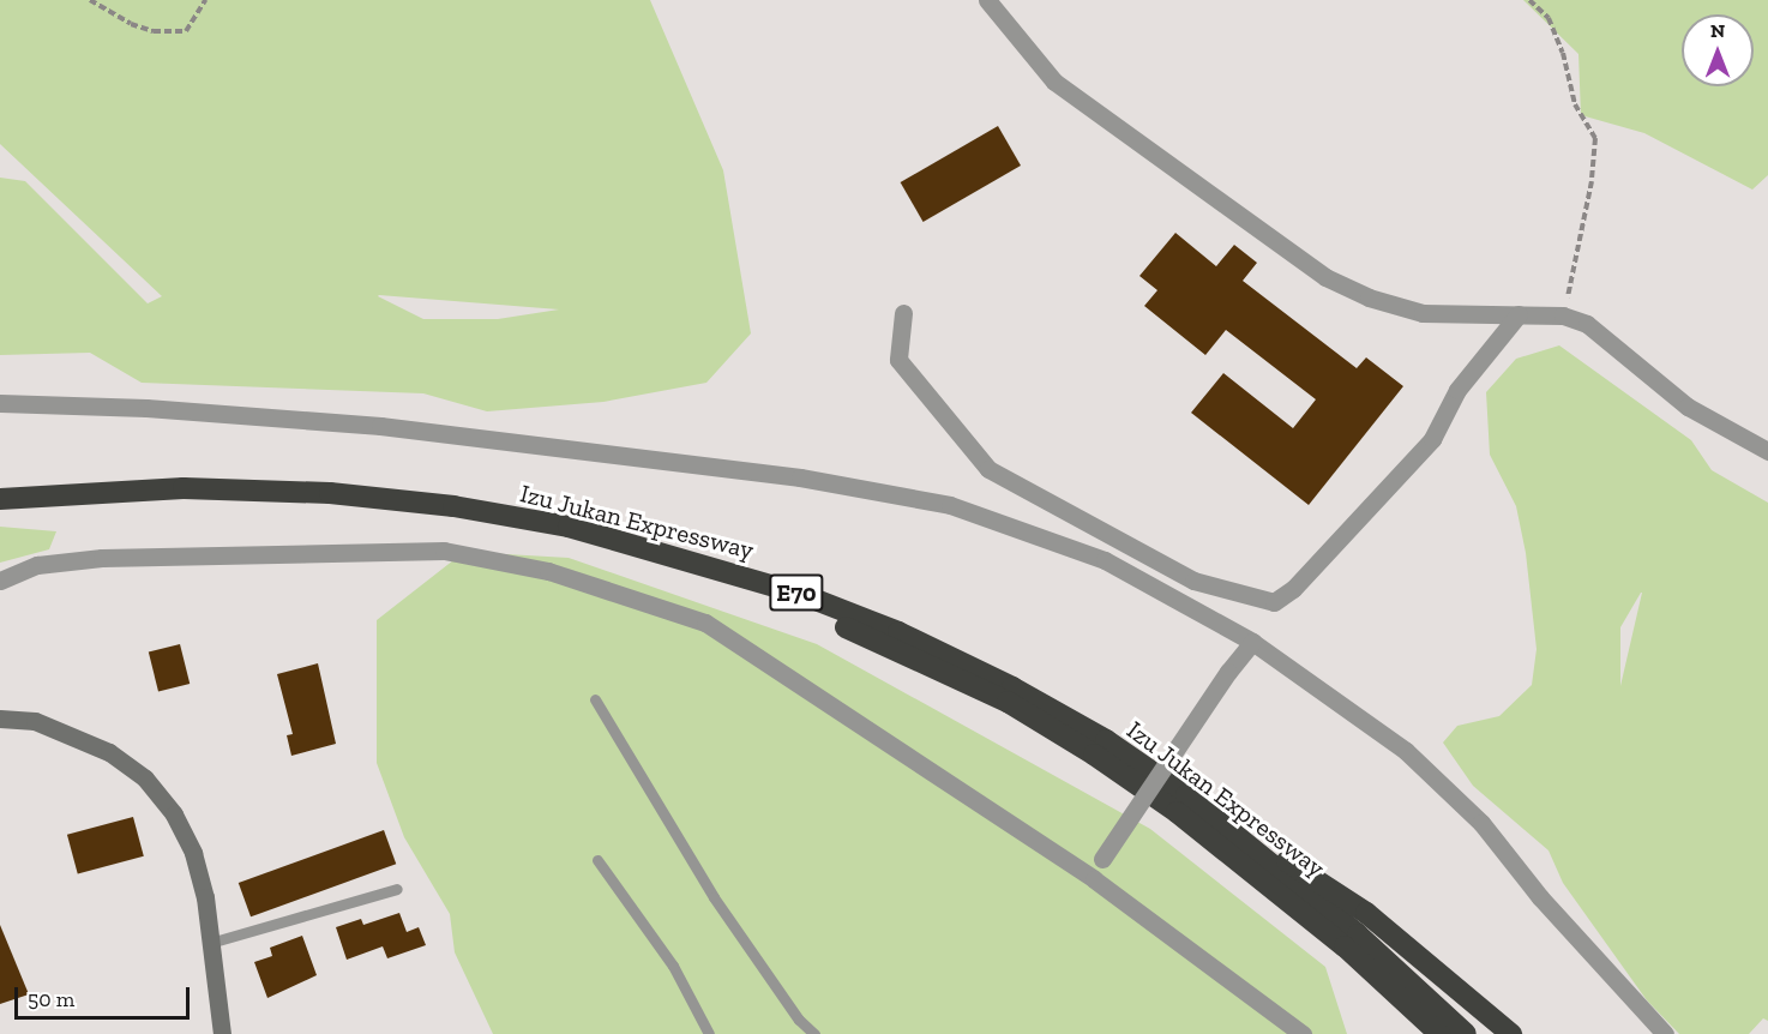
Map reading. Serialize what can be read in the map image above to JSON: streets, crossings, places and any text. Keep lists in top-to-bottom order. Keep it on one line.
{"streets":{"highway":["Izu Jukan Expressway","E70"]},"scale_bar":"50 m","north":"top"}
